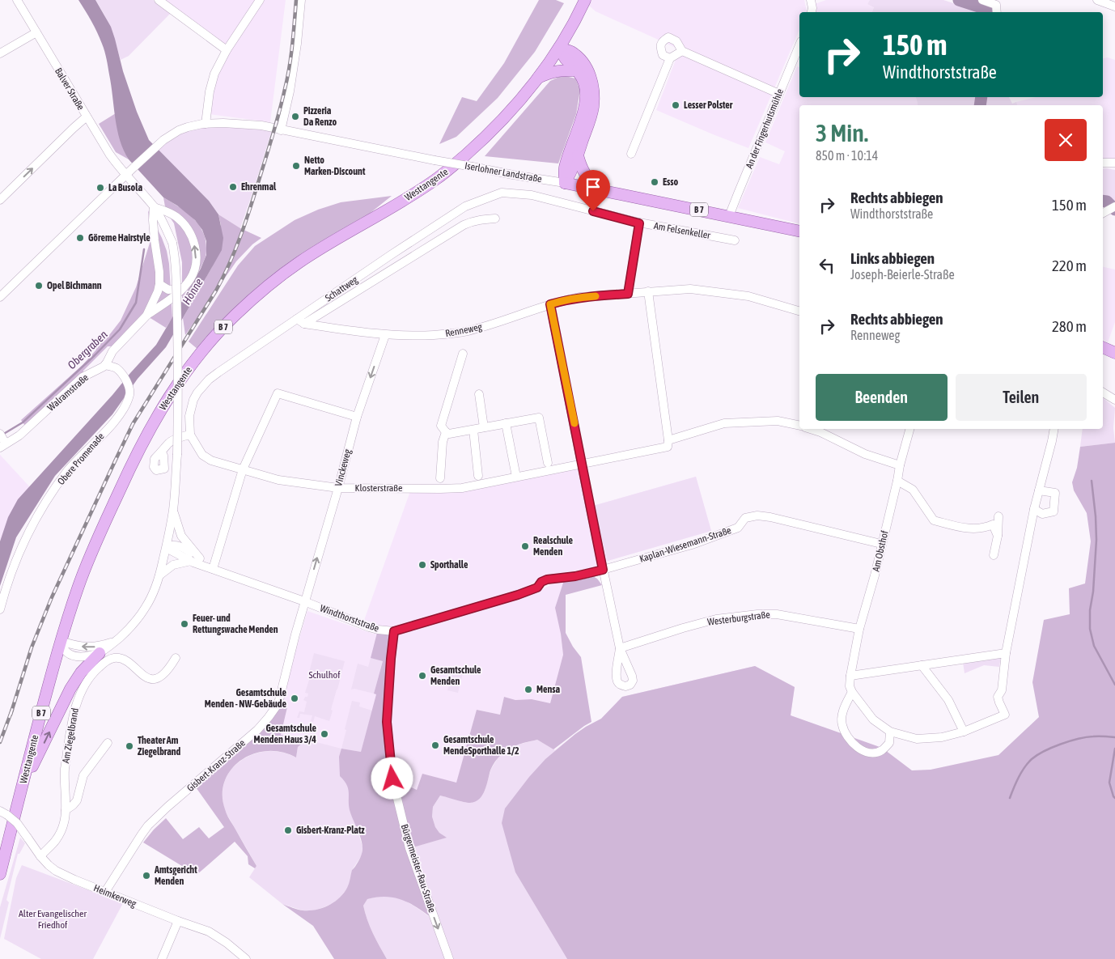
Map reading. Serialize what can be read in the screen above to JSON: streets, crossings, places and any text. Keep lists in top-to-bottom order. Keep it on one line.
{"streets":{"main road":["Iserlohner Landstraße","Westtangente","B 7"],"street":["Balver Straße","An der Fingerhutsmühle","Am Felsenkeller","Schattweg","Renneweg","Walramstraße","Obere Promenade","Vinckeweg","Klosterstraße","Kaplan-Wiesemann-Straße","Am Obsthof","Windthorststraße","Westerburgstraße","Am Ziegelbrand","Gisbert-Kranz-Straße","Bürgermeister-Rau-Straße","Heimkerweg"]},"crossings":[["Balver Straße","Iserlohner Landstraße"],["Balver Straße","Walramstraße"],["An der Fingerhutsmühle","Iserlohner Landstraße"],["Am Felsenkeller","Schattweg"],["Schattweg","Renneweg"],["Schattweg","Klosterstraße"],["Renneweg","Vinckeweg"],["Walramstraße","Obere Promenade"],["Vinckeweg","Klosterstraße"],["Vinckeweg","Windthorststraße"],["Vinckeweg","Gisbert-Kranz-Straße"],["Kaplan-Wiesemann-Straße","Am Obsthof"],["Kaplan-Wiesemann-Straße","Windthorststraße"],["Kaplan-Wiesemann-Straße","Westerburgstraße"],["Am Obsthof","Westerburgstraße"],["Windthorststraße","Westerburgstraße"],["Windthorststraße","Gisbert-Kranz-Straße"],["Windthorststraße","Bürgermeister-Rau-Straße"],["Am Ziegelbrand","Heimkerweg"],["Gisbert-Kranz-Straße","Heimkerweg"]],"one_way":["Bürgermeister-Rau-Straße"],"water":["Hönne","Obergraben"],"parks":["Schulhof","Alter Evangelischer Friedhof"],"places":["Lesser Polster","Pizzeria Da Renzo","Netto Marken-Discount","Esso","Ehrenmal","La Busola","Göreme Hairstyle","Opel Bichmann","Realschule Menden","Sporthalle","Feuer- und Rettungswache Menden","Gesamtschule Menden","Mensa","Gesamtschule Menden - NW-Gebäude","Gesamtschule Menden Haus 3/4","Gesamtschule MendeSporthalle 1/2","Theater Am Ziegelbrand","Gisbert-Kranz-Platz","Amtsgericht Menden"],"page":{"turn":["150 m","Windthorststraße"],"heading":["3 Min.","850 m · 10:14"],"list":[{"name":"Rechts abbiegen","note":"Windthorststraße","value":"150 m"},{"name":"Links abbiegen","note":"Joseph-Beierle-Straße","value":"220 m"},{"name":"Rechts abbiegen","note":"Renneweg","value":"280 m"}],"buttons":["Beenden","Teilen"]}}
